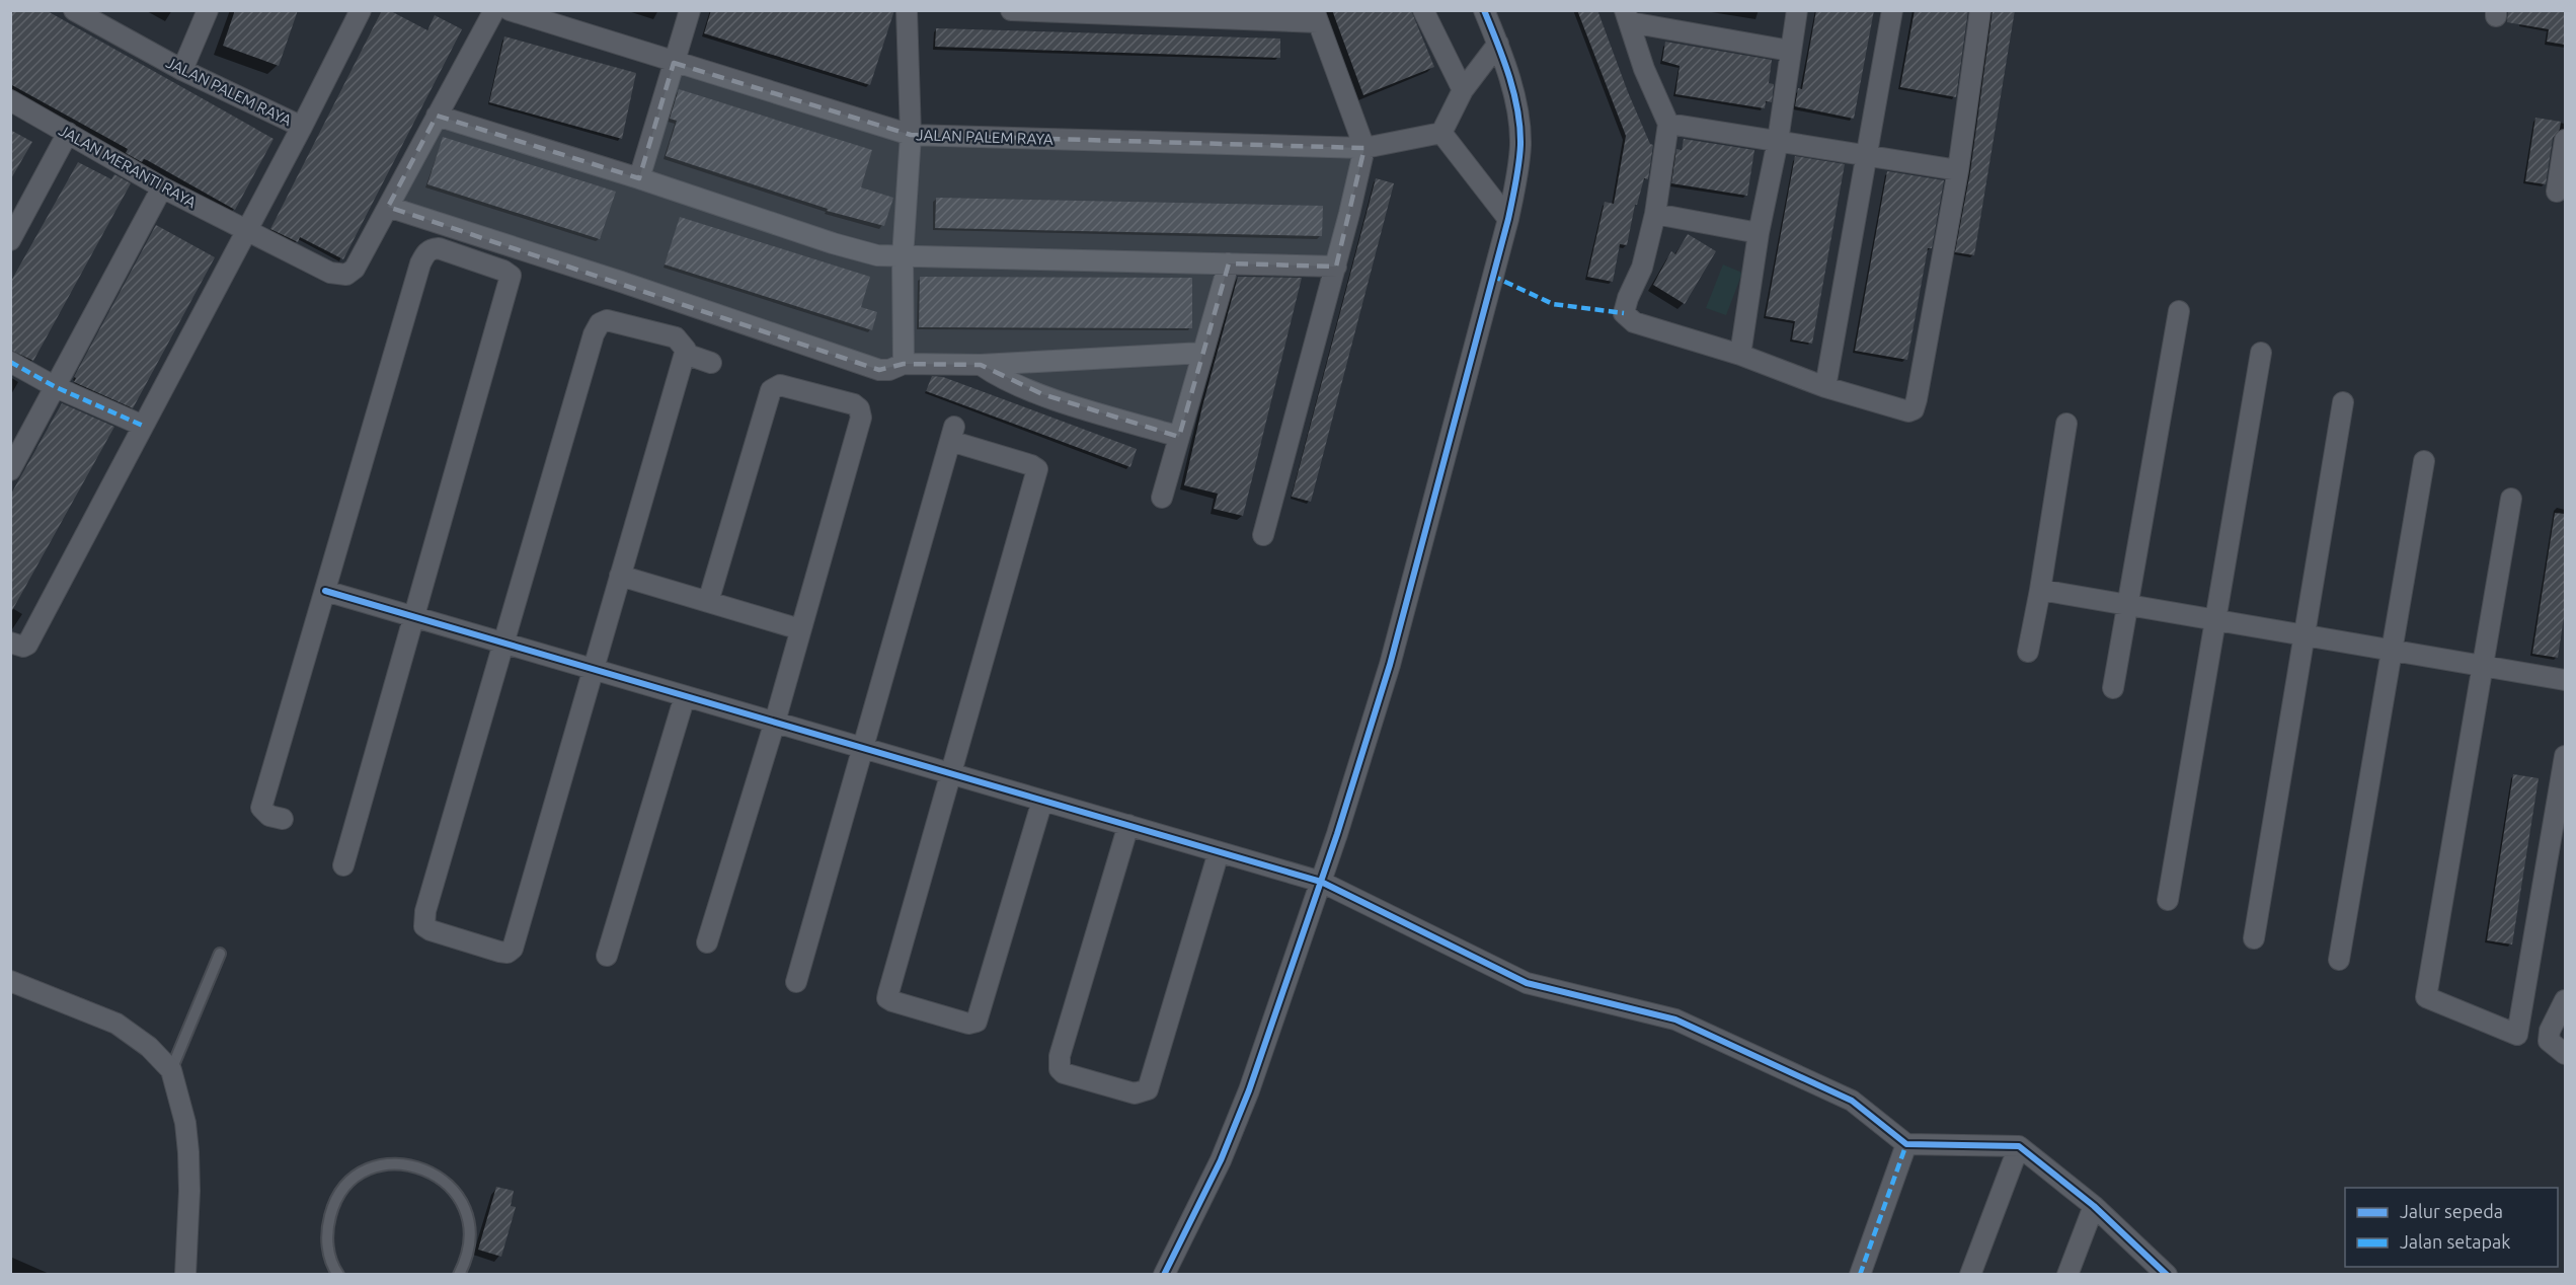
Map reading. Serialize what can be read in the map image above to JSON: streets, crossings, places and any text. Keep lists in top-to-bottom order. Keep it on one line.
{"streets":{"street":["JALAN PALEM RAYA","JALAN MERANTI RAYA"]},"legend":["Jalur sepeda","Jalan setapak"]}
